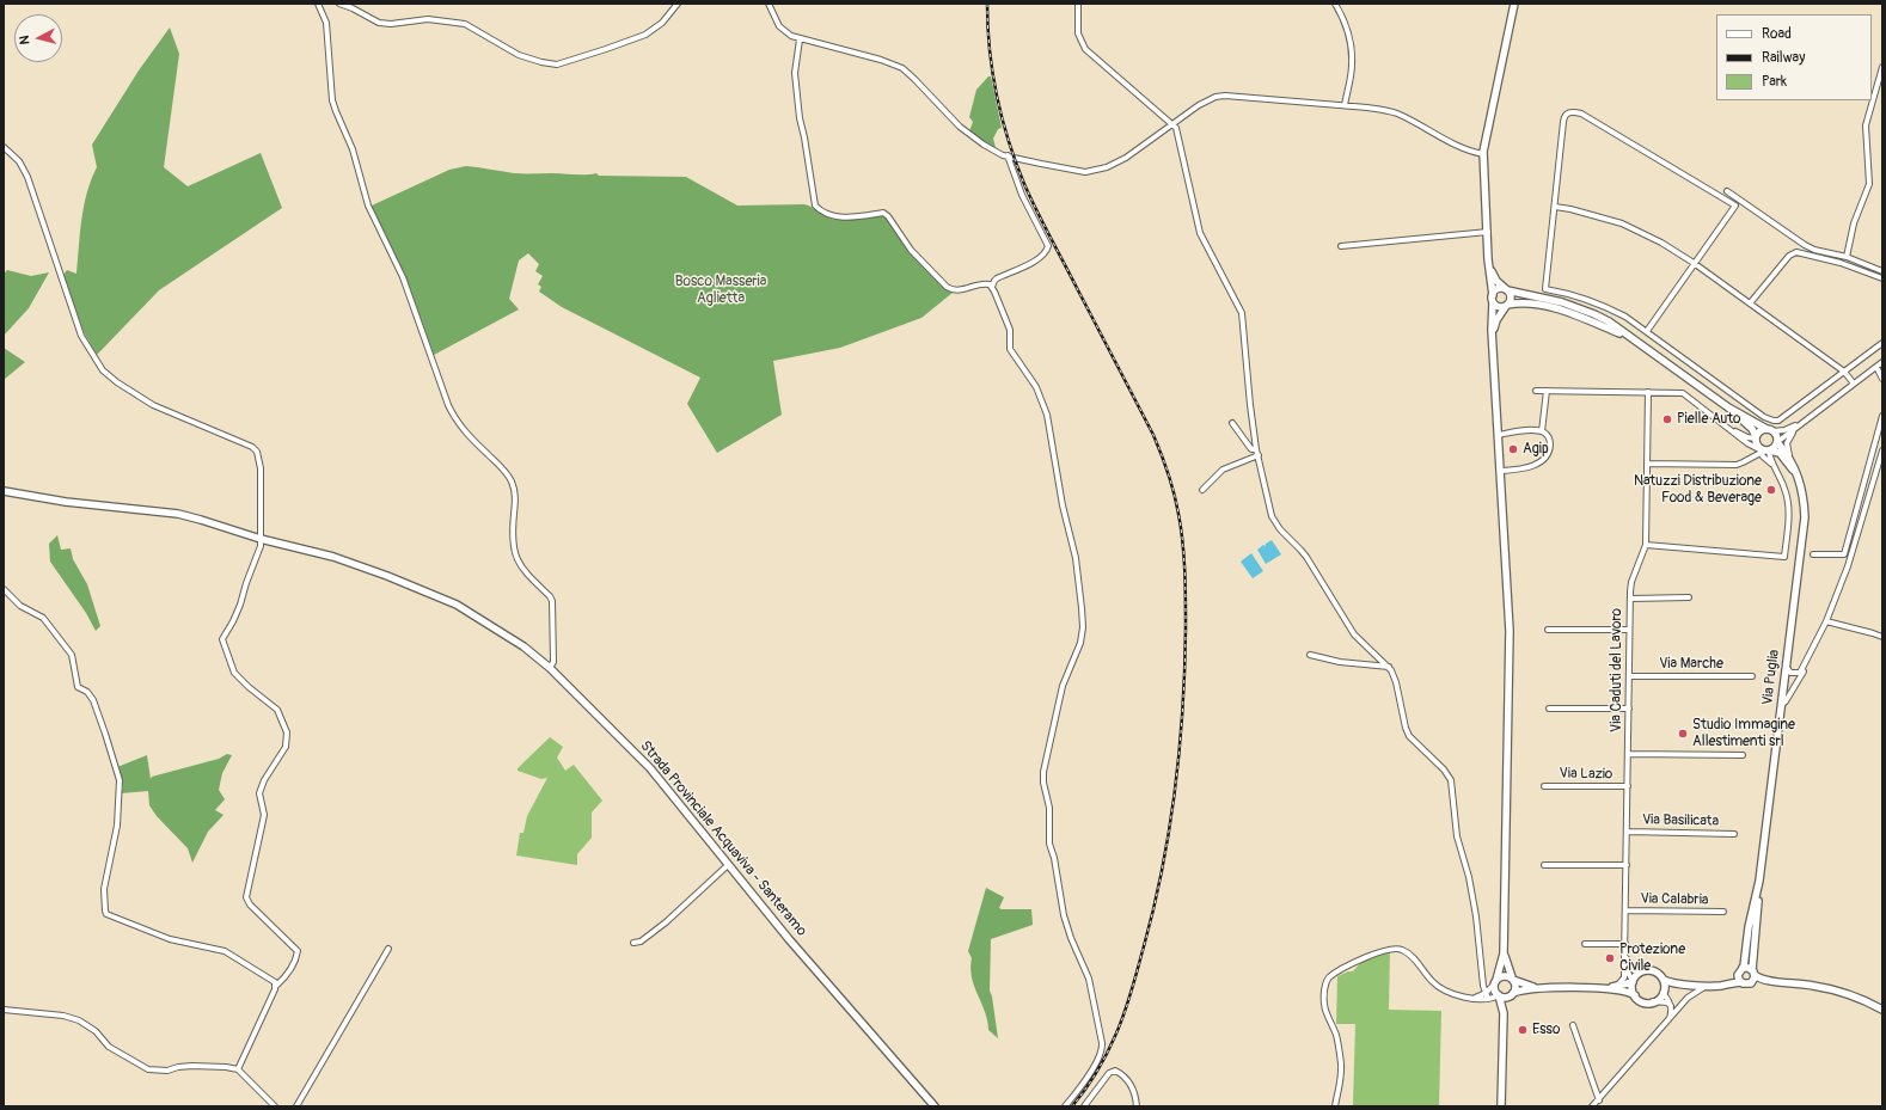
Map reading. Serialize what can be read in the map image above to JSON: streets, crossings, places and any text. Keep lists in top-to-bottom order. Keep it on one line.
{"streets":{"main road":["Via Puglia","Strada Provinciale Acquaviva - Santeramo"],"street":["Via Marche","Via Caduti del Lavoro","Via Lazio","Via Basilicata","Via Calabria"]},"crossings":[["Via Marche","Via Caduti del Lavoro"],["Via Caduti del Lavoro","Via Lazio"],["Via Caduti del Lavoro","Via Basilicata"],["Via Caduti del Lavoro","Via Calabria"]],"parks":["Bosco Masseria Aglietta"],"places":["Pielle Auto","Agip","Natuzzi Distribuzione Food & Beverage","Studio Immagine Allestimenti srl","Protezione Civile","Esso"],"legend":["Road","Railway","Park"],"north":"left"}
